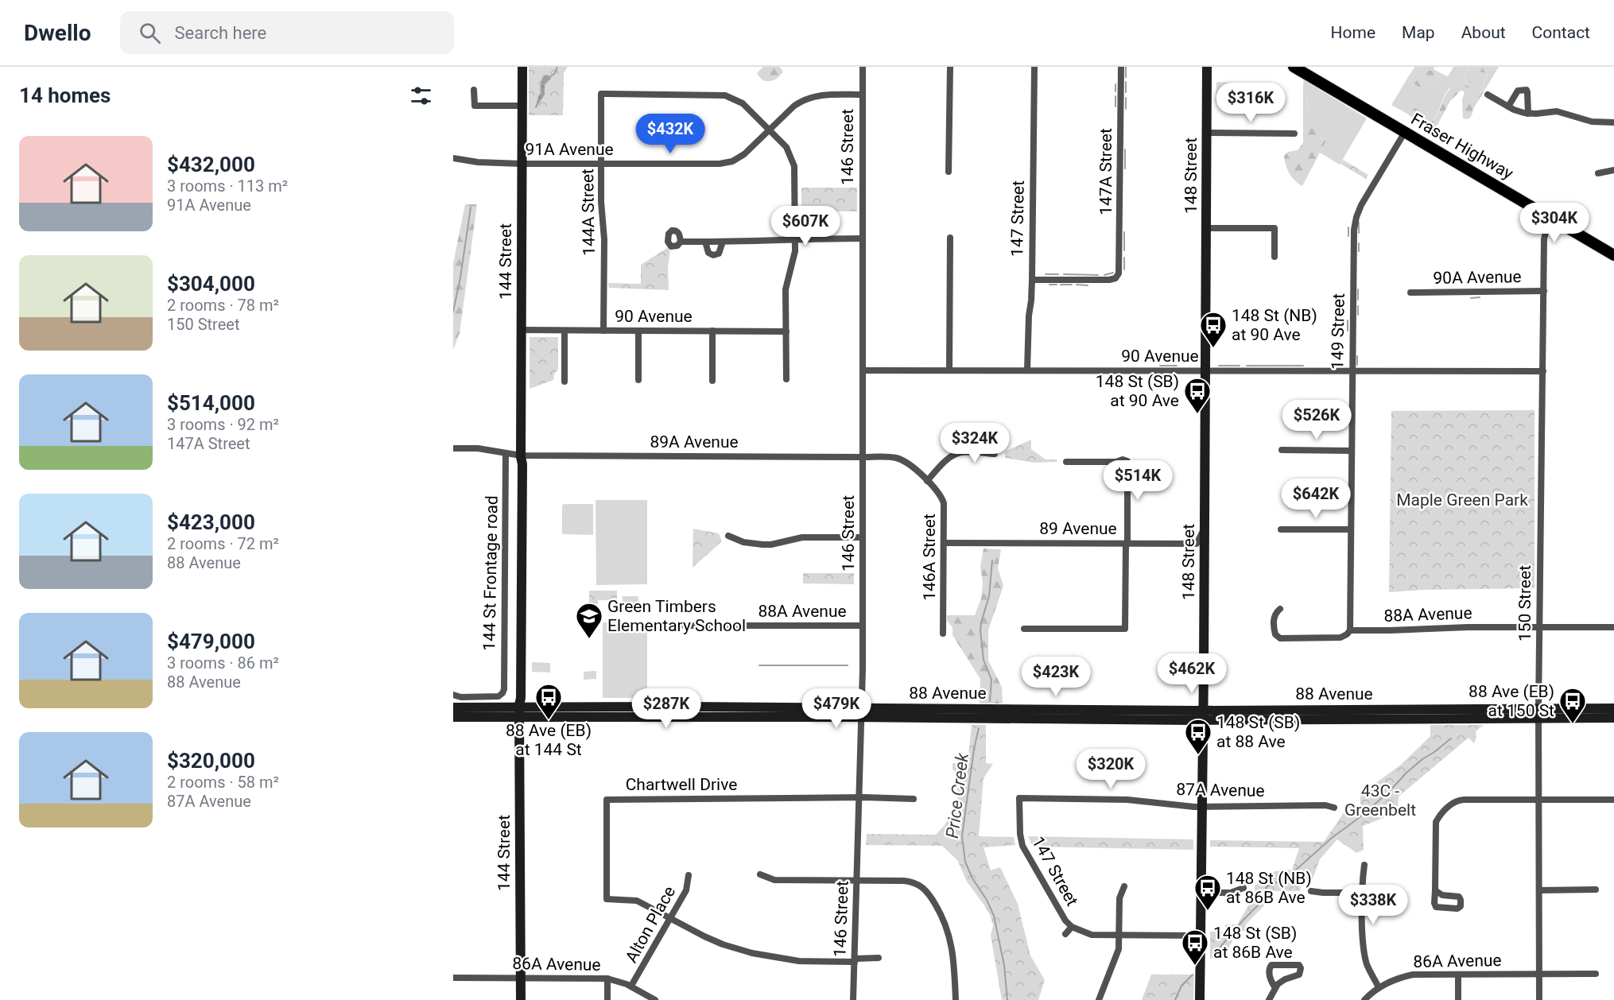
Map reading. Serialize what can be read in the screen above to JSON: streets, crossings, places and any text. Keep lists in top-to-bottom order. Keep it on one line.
{"streets":{"main road":["Fraser Highway","148 Street","144 Street","88 Avenue"],"street":["146 Street","91A Avenue","147A Street","144A Street","147 Street","90A Avenue","90 Avenue","149 Street","89A Avenue","89 Avenue","146A Street","144 St Frontage road","150 Street","88A Avenue","Chartwell Drive","87A Avenue","Alton Place","86A Avenue"]},"crossings":[["Fraser Highway","149 Street"],["Fraser Highway","150 Street"],["146 Street","91A Avenue"],["146 Street","90 Avenue"],["146 Street","89A Avenue"],["146 Street","88A Avenue"],["146 Street","88 Avenue"],["146 Street","Chartwell Drive"],["91A Avenue","144A Street"],["91A Avenue","144 Street"],["147A Street","147 Street"],["148 Street","90 Avenue"],["148 Street","89 Avenue"],["148 Street","88 Avenue"],["148 Street","87A Avenue"],["144A Street","90 Avenue"],["147 Street","90 Avenue"],["147 Street","87A Avenue"],["144 Street","90 Avenue"],["144 Street","89A Avenue"],["144 Street","88 Avenue"],["144 Street","86A Avenue"],["90A Avenue","150 Street"],["90 Avenue","149 Street"],["90 Avenue","150 Street"],["149 Street","88A Avenue"],["89A Avenue","146A Street"],["89A Avenue","144 St Frontage road"],["89 Avenue","146A Street"],["150 Street","88A Avenue"],["150 Street","88 Avenue"],["150 Street","86A Avenue"],["Chartwell Drive","Alton Place"],["Alton Place","86A Avenue"]],"water":["Price Creek"],"parks":["Maple Green Park","43C - Greenbelt"],"places":{"bus stop":["148 St (NB) at 90 Ave","148 St (SB) at 90 Ave","88 Ave (EB) at 144 St","88 Ave (EB) at 150 St","148 St (SB) at 88 Ave","148 St (NB) at 86B Ave","148 St (SB) at 86B Ave"],"school or university":["Green Timbers Elementary School"]},"page":{"header":"Dwello","search":"Search here","nav":["Home","Map","About","Contact"],"heading":"14 homes","price":["$316K","$432K","$304K","$607K","$526K","$324K","$514K","$642K","$462K","$423K","$287K","$479K","$320K","$338K"],"list":[{"name":"$432,000","note":"3 rooms · 113 m² · 91A Avenue"},{"name":"$304,000","note":"2 rooms · 78 m² · 150 Street"},{"name":"$514,000","note":"3 rooms · 92 m² · 147A Street"},{"name":"$423,000","note":"2 rooms · 72 m² · 88 Avenue"},{"name":"$479,000","note":"3 rooms · 86 m² · 88 Avenue"},{"name":"$320,000","note":"2 rooms · 58 m² · 87A Avenue"}]}}
